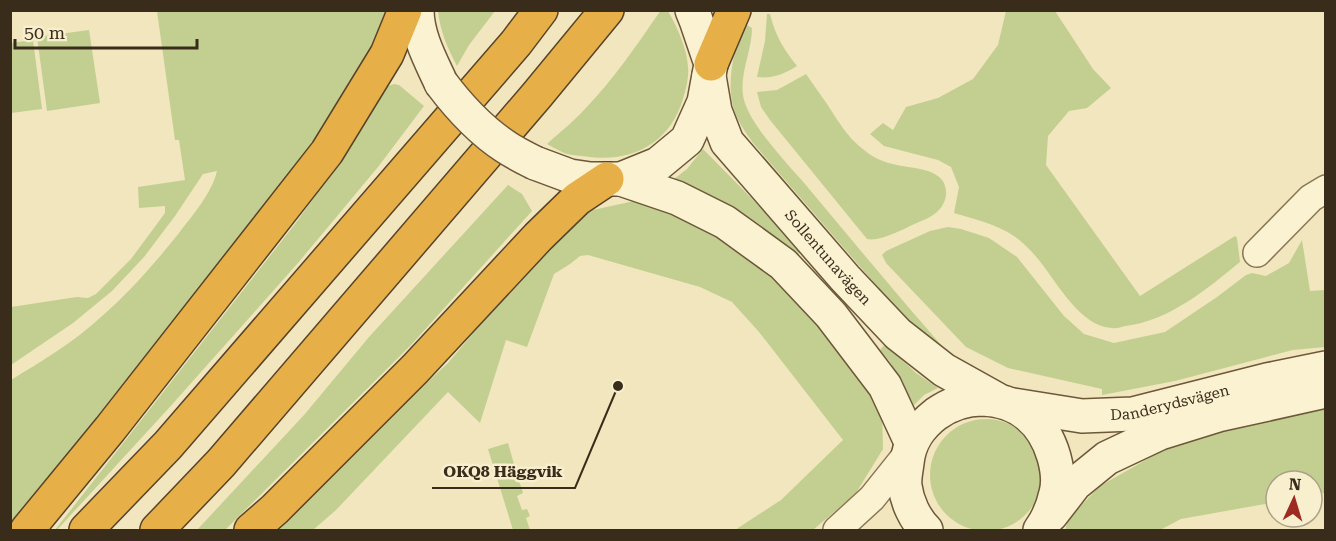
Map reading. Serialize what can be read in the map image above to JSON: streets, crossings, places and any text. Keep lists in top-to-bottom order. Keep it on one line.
{"streets":{"main road":["Sollentunavägen","Danderydsvägen"]},"crossings":[["Sollentunavägen","Danderydsvägen"]],"places":["OKQ8 Häggvik"],"scale_bar":"50 m","north":"top"}
